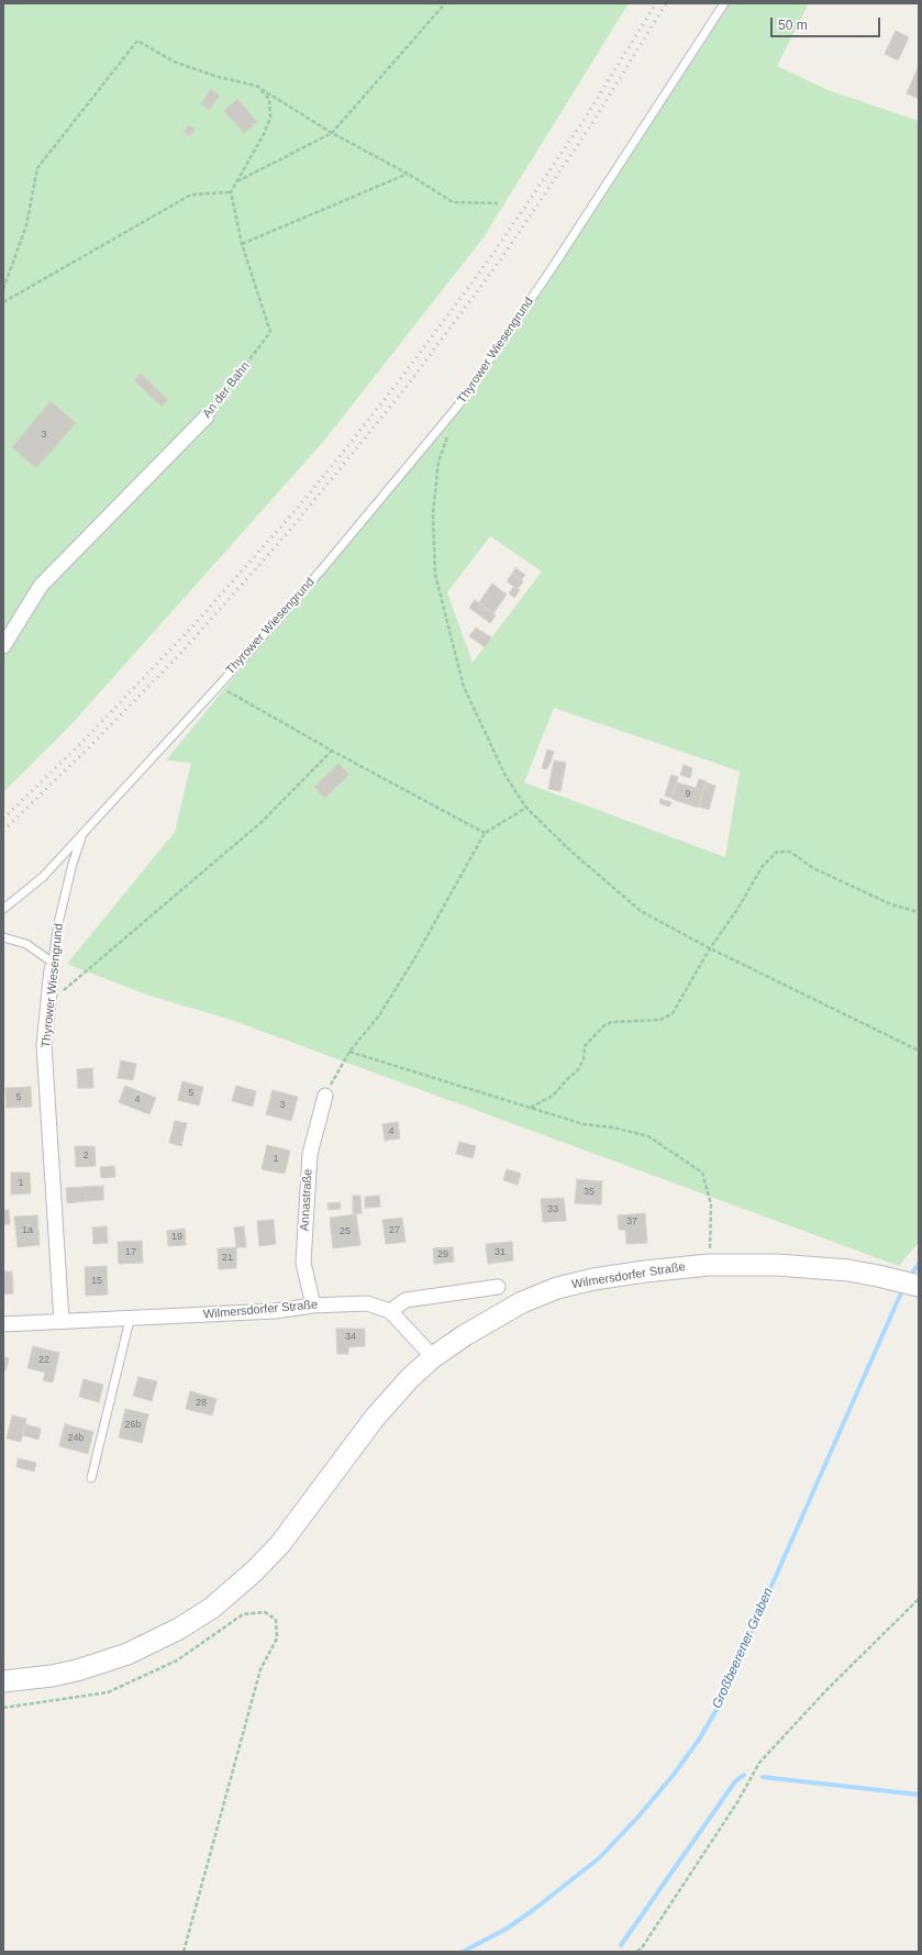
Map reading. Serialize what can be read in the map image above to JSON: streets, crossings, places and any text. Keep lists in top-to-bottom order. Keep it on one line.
{"streets":{"main road":["Wilmersdorfer Straße"],"street":["Thyrower Wiesengrund","An der Bahn","Annastraße"]},"crossings":[["Thyrower Wiesengrund","Wilmersdorfer Straße"],["Annastraße","Wilmersdorfer Straße"]],"water":["Großbeerener Graben"],"house_numbers":["3","9","5","5","4","3","4","2","1","1","35","33","37","1a","27","25","19","17","31","29","21","15","34","22","28","26b","24b"],"scale_bar":"50 m"}
